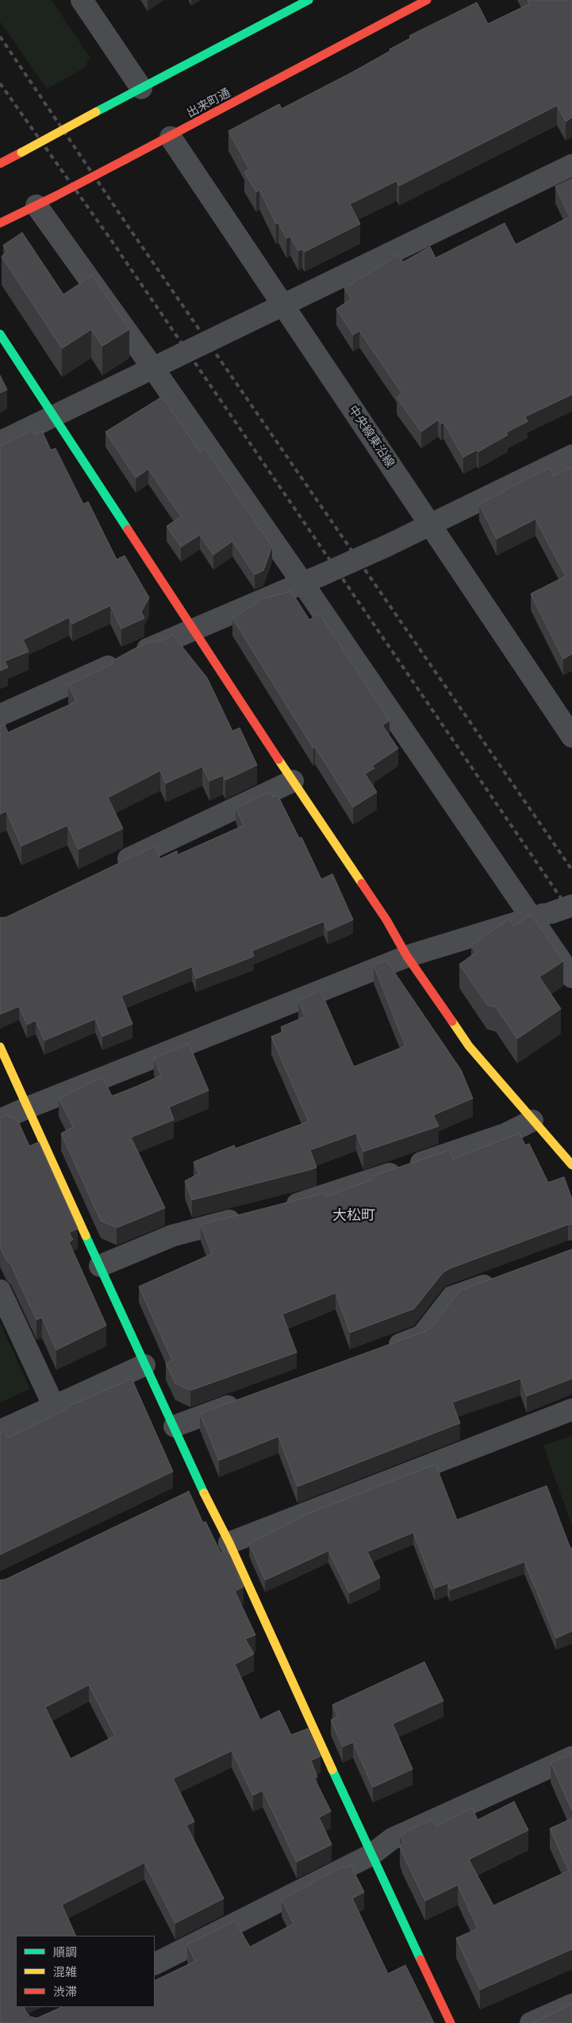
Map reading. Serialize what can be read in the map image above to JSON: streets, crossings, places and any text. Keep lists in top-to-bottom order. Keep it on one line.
{"streets":{"street":["出来町通","中央線東沿線"]},"crossings":[["出来町通","中央線東沿線"]],"districts":["大松町"],"legend":["順調","混雑","渋滞"]}
